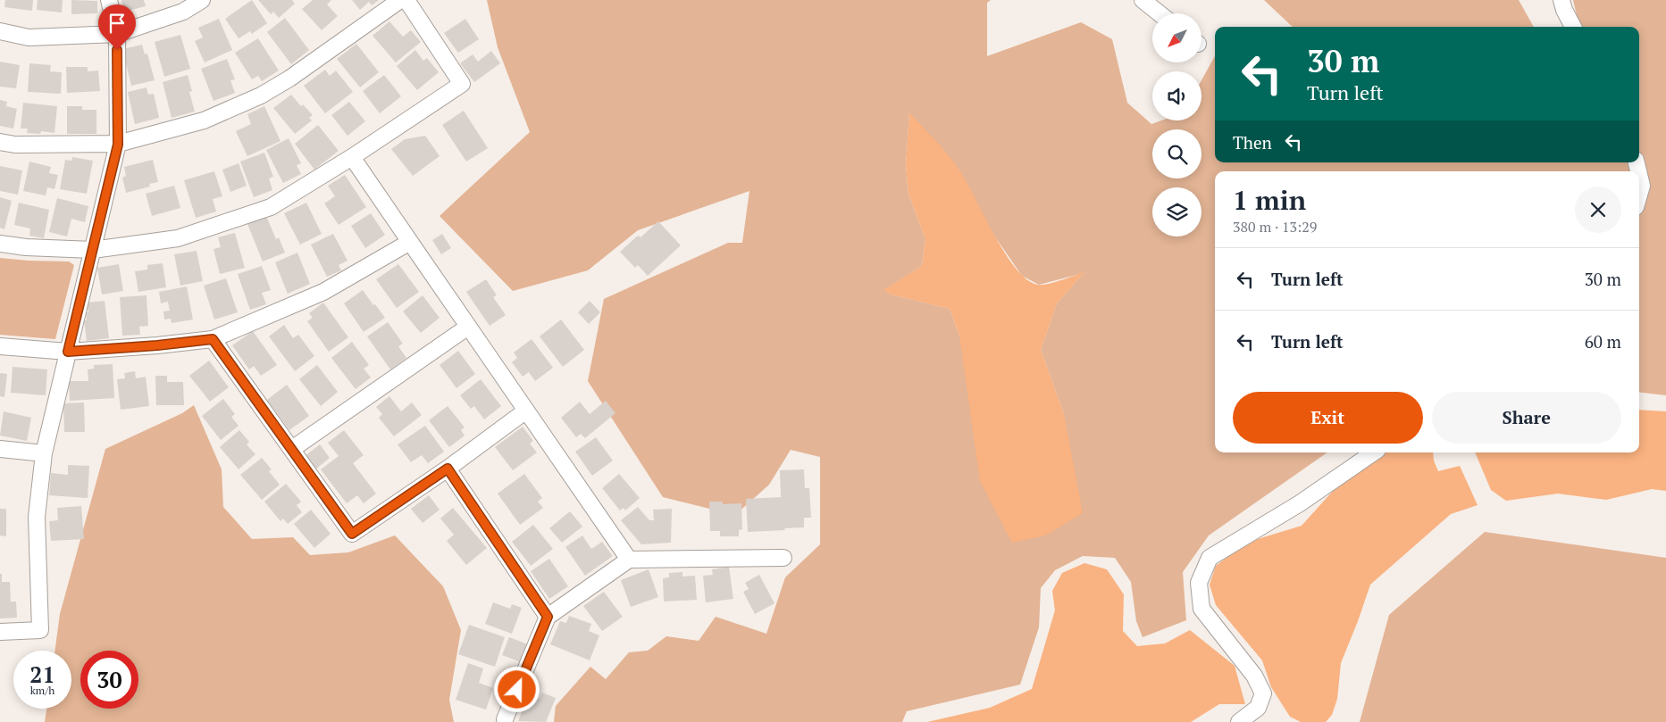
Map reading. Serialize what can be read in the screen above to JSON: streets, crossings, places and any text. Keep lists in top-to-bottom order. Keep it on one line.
{"north":"bottom left","page":{"turn":["30 m","Turn left"],"then":"Then","heading":["1 min","380 m · 13:29"],"list":[{"name":"Turn left","value":"30 m"},{"name":"Turn left","value":"60 m"}],"buttons":["Exit","Share"],"speed":"21 km/h","limit":"30"}}
